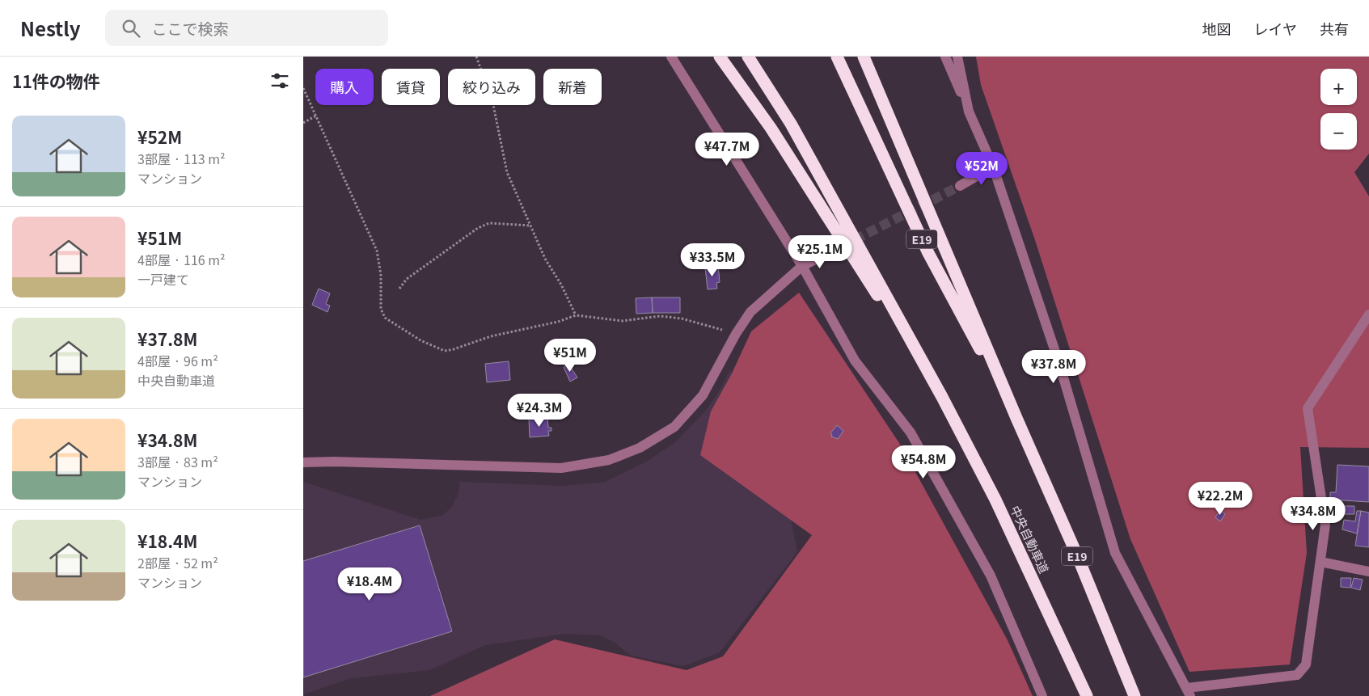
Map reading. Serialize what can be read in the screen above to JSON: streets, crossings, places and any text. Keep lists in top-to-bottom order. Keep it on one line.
{"streets":{"highway":["E19","中央自動車道"]},"page":{"header":"Nestly","search":"ここで検索","nav":["地図","レイヤ","共有"],"heading":"11件の物件","map_buttons":["+","−"],"chip":["購入","賃貸","絞り込み","新着"],"list":[{"name":"¥52M","note":"3部屋 · 113 m² · マンション"},{"name":"¥51M","note":"4部屋 · 116 m² · 一戸建て"},{"name":"¥37.8M","note":"4部屋 · 96 m² · 中央自動車道"},{"name":"¥34.8M","note":"3部屋 · 83 m² · マンション"},{"name":"¥18.4M","note":"2部屋 · 52 m² · マンション"}],"price":["¥47.7M","¥52M","¥25.1M","¥33.5M","¥51M","¥37.8M","¥24.3M","¥54.8M","¥22.2M","¥34.8M","¥18.4M"]}}
